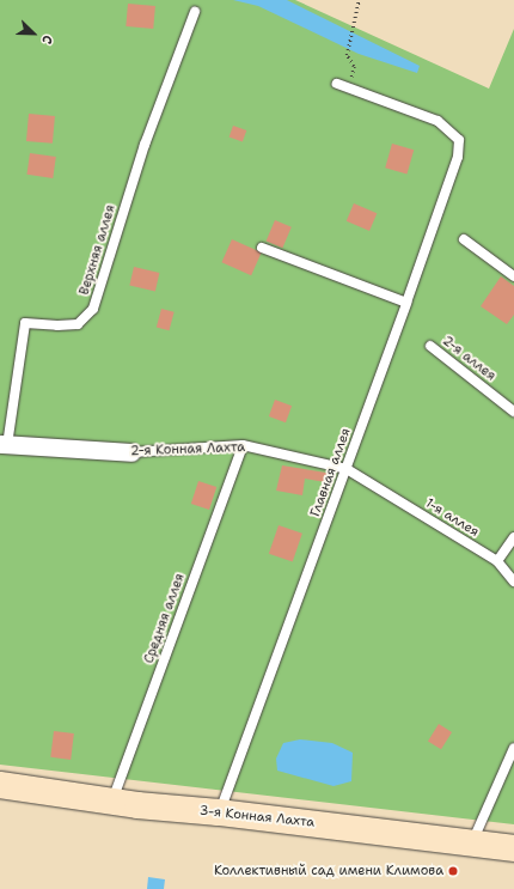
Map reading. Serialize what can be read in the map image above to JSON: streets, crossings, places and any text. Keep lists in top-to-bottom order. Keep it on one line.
{"streets":{"main road":["3-я Конная Лахта"],"street":["2-я Конная Лахта"],"lane":["Верхняя аллея","2-я аллея","Главная аллея","1-я аллея","Средняя аллея"]},"crossings":[["Верхняя аллея","2-я Конная Лахта"],["2-я Конная Лахта","Главная аллея"],["2-я Конная Лахта","1-я аллея"],["2-я Конная Лахта","Средняя аллея"],["Главная аллея","3-я Конная Лахта"],["Средняя аллея","3-я Конная Лахта"]],"places":["Коллективный сад имени Климова"],"north":"bottom right"}
